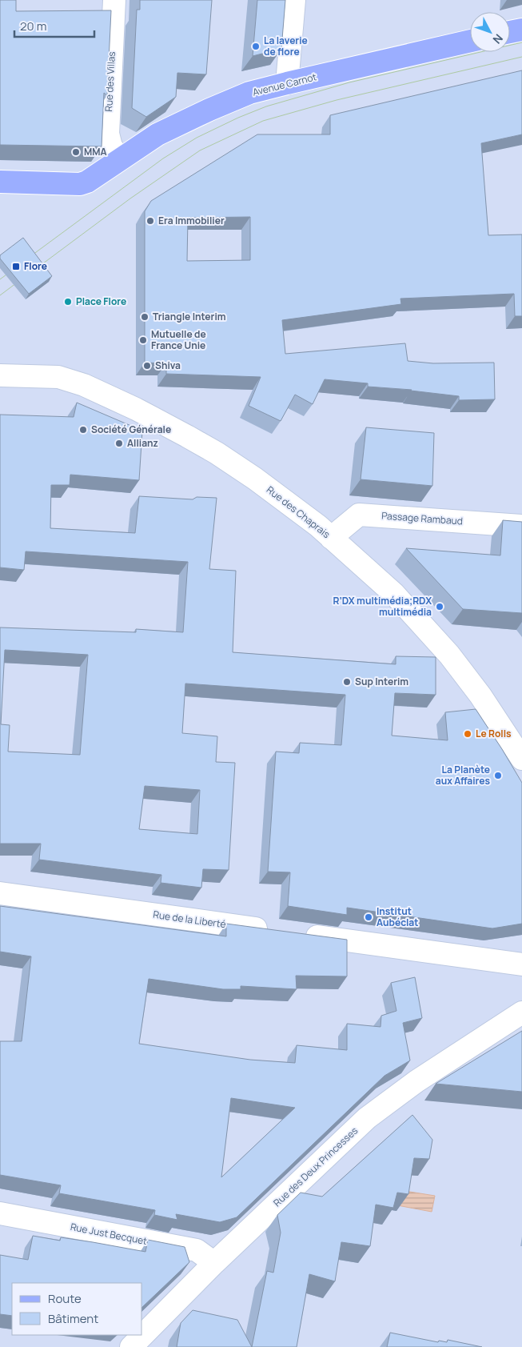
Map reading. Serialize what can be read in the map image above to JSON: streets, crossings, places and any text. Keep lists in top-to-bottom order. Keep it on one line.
{"streets":{"main road":["Avenue Carnot"],"street":["Rue des Villas","Rue des Chaprais","Passage Rambaud","Rue de la Liberté","Rue des Deux Princesses","Rue Just Becquet"]},"crossings":[["Rue des Villas","Avenue Carnot"],["Rue des Chaprais","Passage Rambaud"],["Rue des Deux Princesses","Rue Just Becquet"]],"places":{"other":["La laverie de flore","MMA","Era Immobilier","Place Flore","Triangle Interim","Mutuelle de France Unie","Shiva","Société Générale","Allianz","R’DX multimédia;RDX multimédia","Sup Interim","Le Rolls","La Planète aux Affaires","Institut Aubéclat"],"transit":["Flore"]},"legend":["Route","Bâtiment"],"scale_bar":"20 m","north":"bottom right"}
